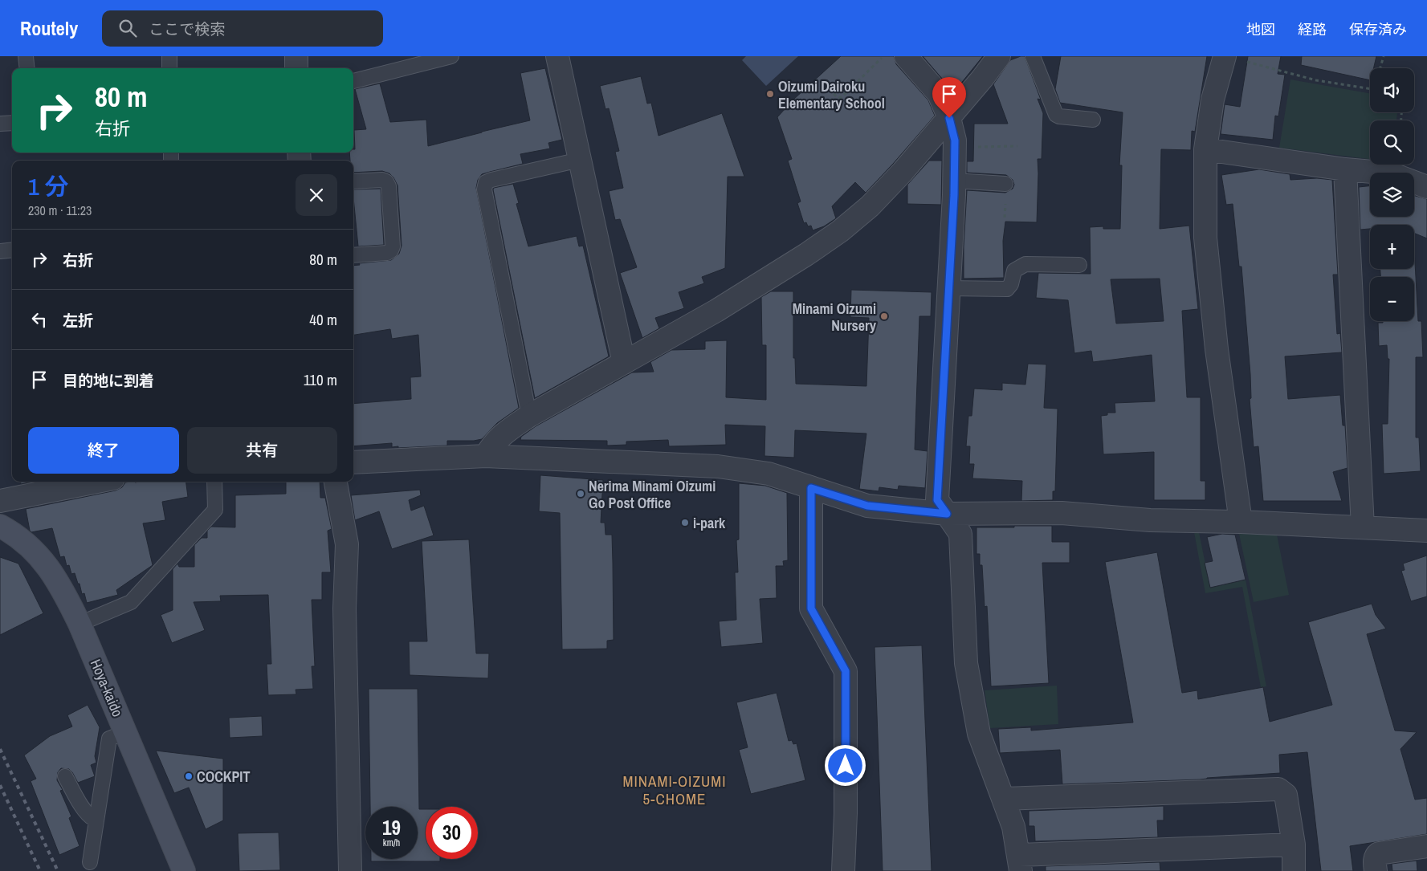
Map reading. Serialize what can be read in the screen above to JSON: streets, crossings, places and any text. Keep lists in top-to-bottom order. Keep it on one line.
{"streets":{"main road":["Hoya-kaido"]},"districts":["MINAMI-OIZUMI 5-CHOME"],"places":["Oizumi Dairoku Elementary School","Minami Oizumi Nursery","Nerima Minami Oizumi Go Post Office","i-park","COCKPIT"],"page":{"header":"Routely","search":"ここで検索","nav":["地図","経路","保存済み"],"map_buttons":["+","−"],"turn":["80 m","右折"],"heading":["1 分","230 m · 11:23"],"list":[{"name":"右折","value":"80 m"},{"name":"左折","value":"40 m"},{"name":"目的地に到着","value":"110 m"}],"buttons":["終了","共有"],"speed":"19 km/h","limit":"30"}}
